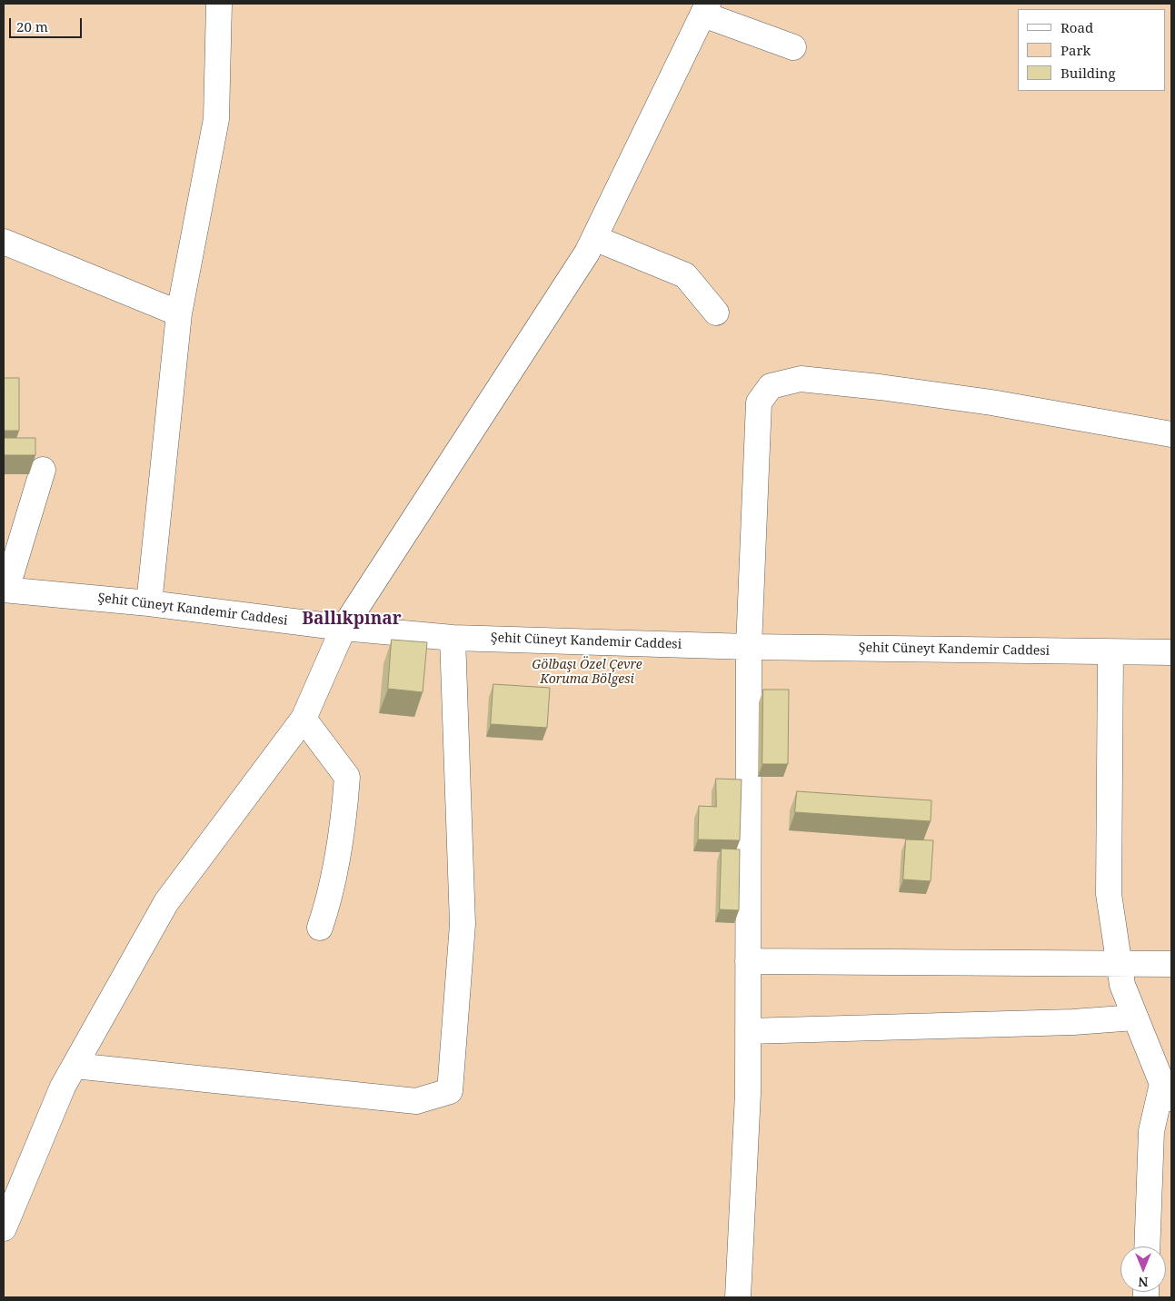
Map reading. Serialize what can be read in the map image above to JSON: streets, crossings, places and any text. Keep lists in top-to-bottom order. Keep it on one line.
{"streets":{"street":["Şehit Cüneyt Kandemir Caddesi"]},"districts":["Ballıkpınar"],"parks":["Gölbaşı Özel Çevre Koruma Bölgesi"],"legend":["Road","Park","Building"],"scale_bar":"20 m","north":"bottom"}
